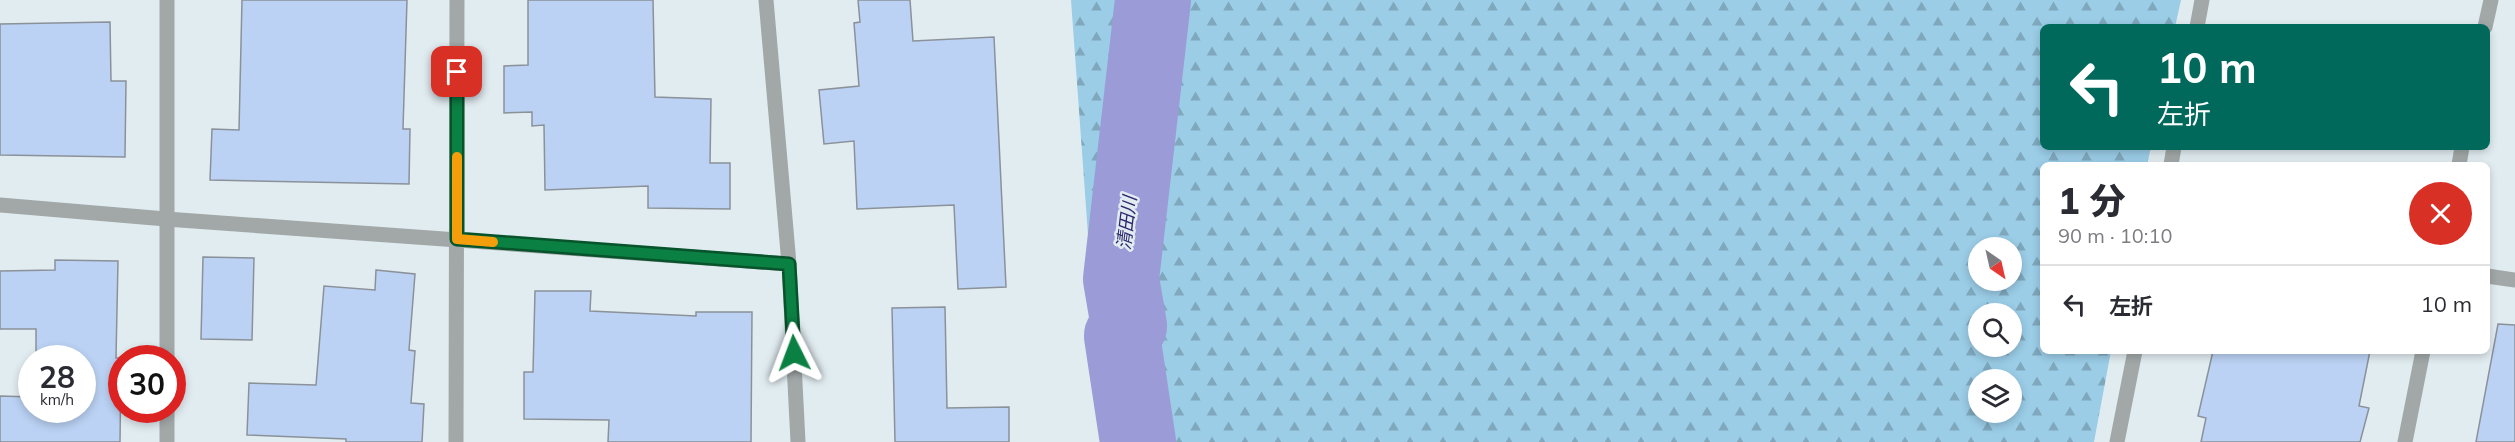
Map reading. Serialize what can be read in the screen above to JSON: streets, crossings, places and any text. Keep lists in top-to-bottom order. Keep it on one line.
{"water":["清田川"],"north":"bottom right","page":{"turn":["10 m","左折"],"heading":["1 分","90 m · 10:10"],"list":[{"name":"左折","value":"10 m"}],"speed":"28 km/h","limit":"30"}}
